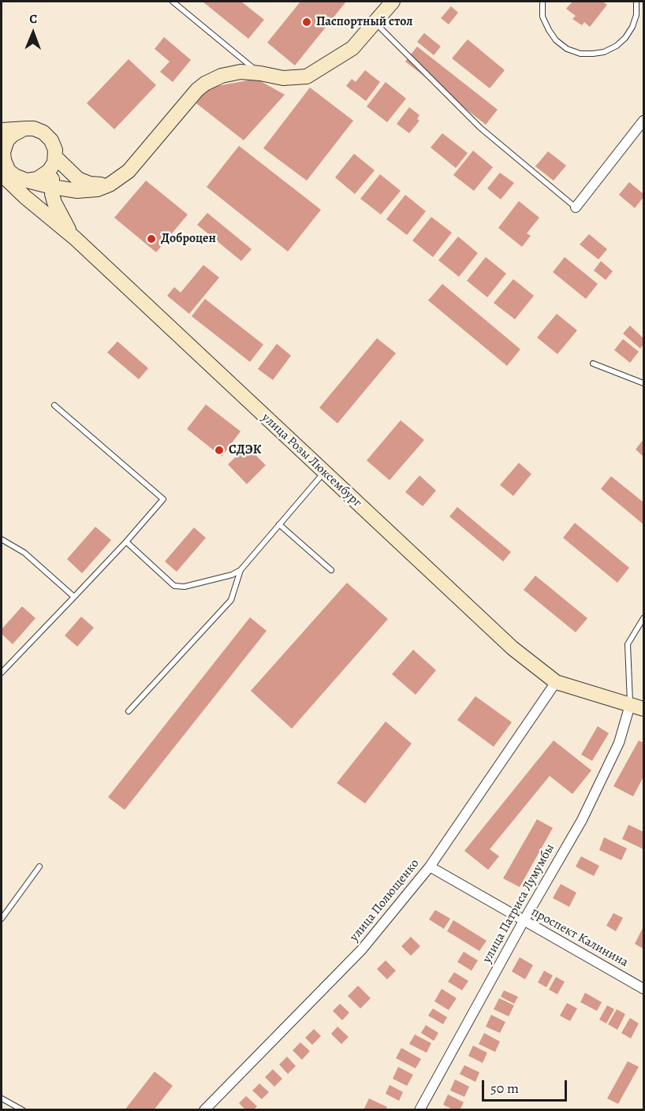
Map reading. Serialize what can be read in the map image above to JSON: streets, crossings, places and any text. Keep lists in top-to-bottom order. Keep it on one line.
{"streets":{"main road":["улица Розы Люксембург"],"street":["улица Полющенко","улица Патриса Лумумбы","проспект Калинина"]},"crossings":[["улица Розы Люксембург","улица Полющенко"],["улица Розы Люксембург","улица Патриса Лумумбы"],["улица Полющенко","проспект Калинина"],["улица Патриса Лумумбы","проспект Калинина"]],"places":["Паспортный стол","Доброцен","СДЭК"],"scale_bar":"50 m","north":"top"}
